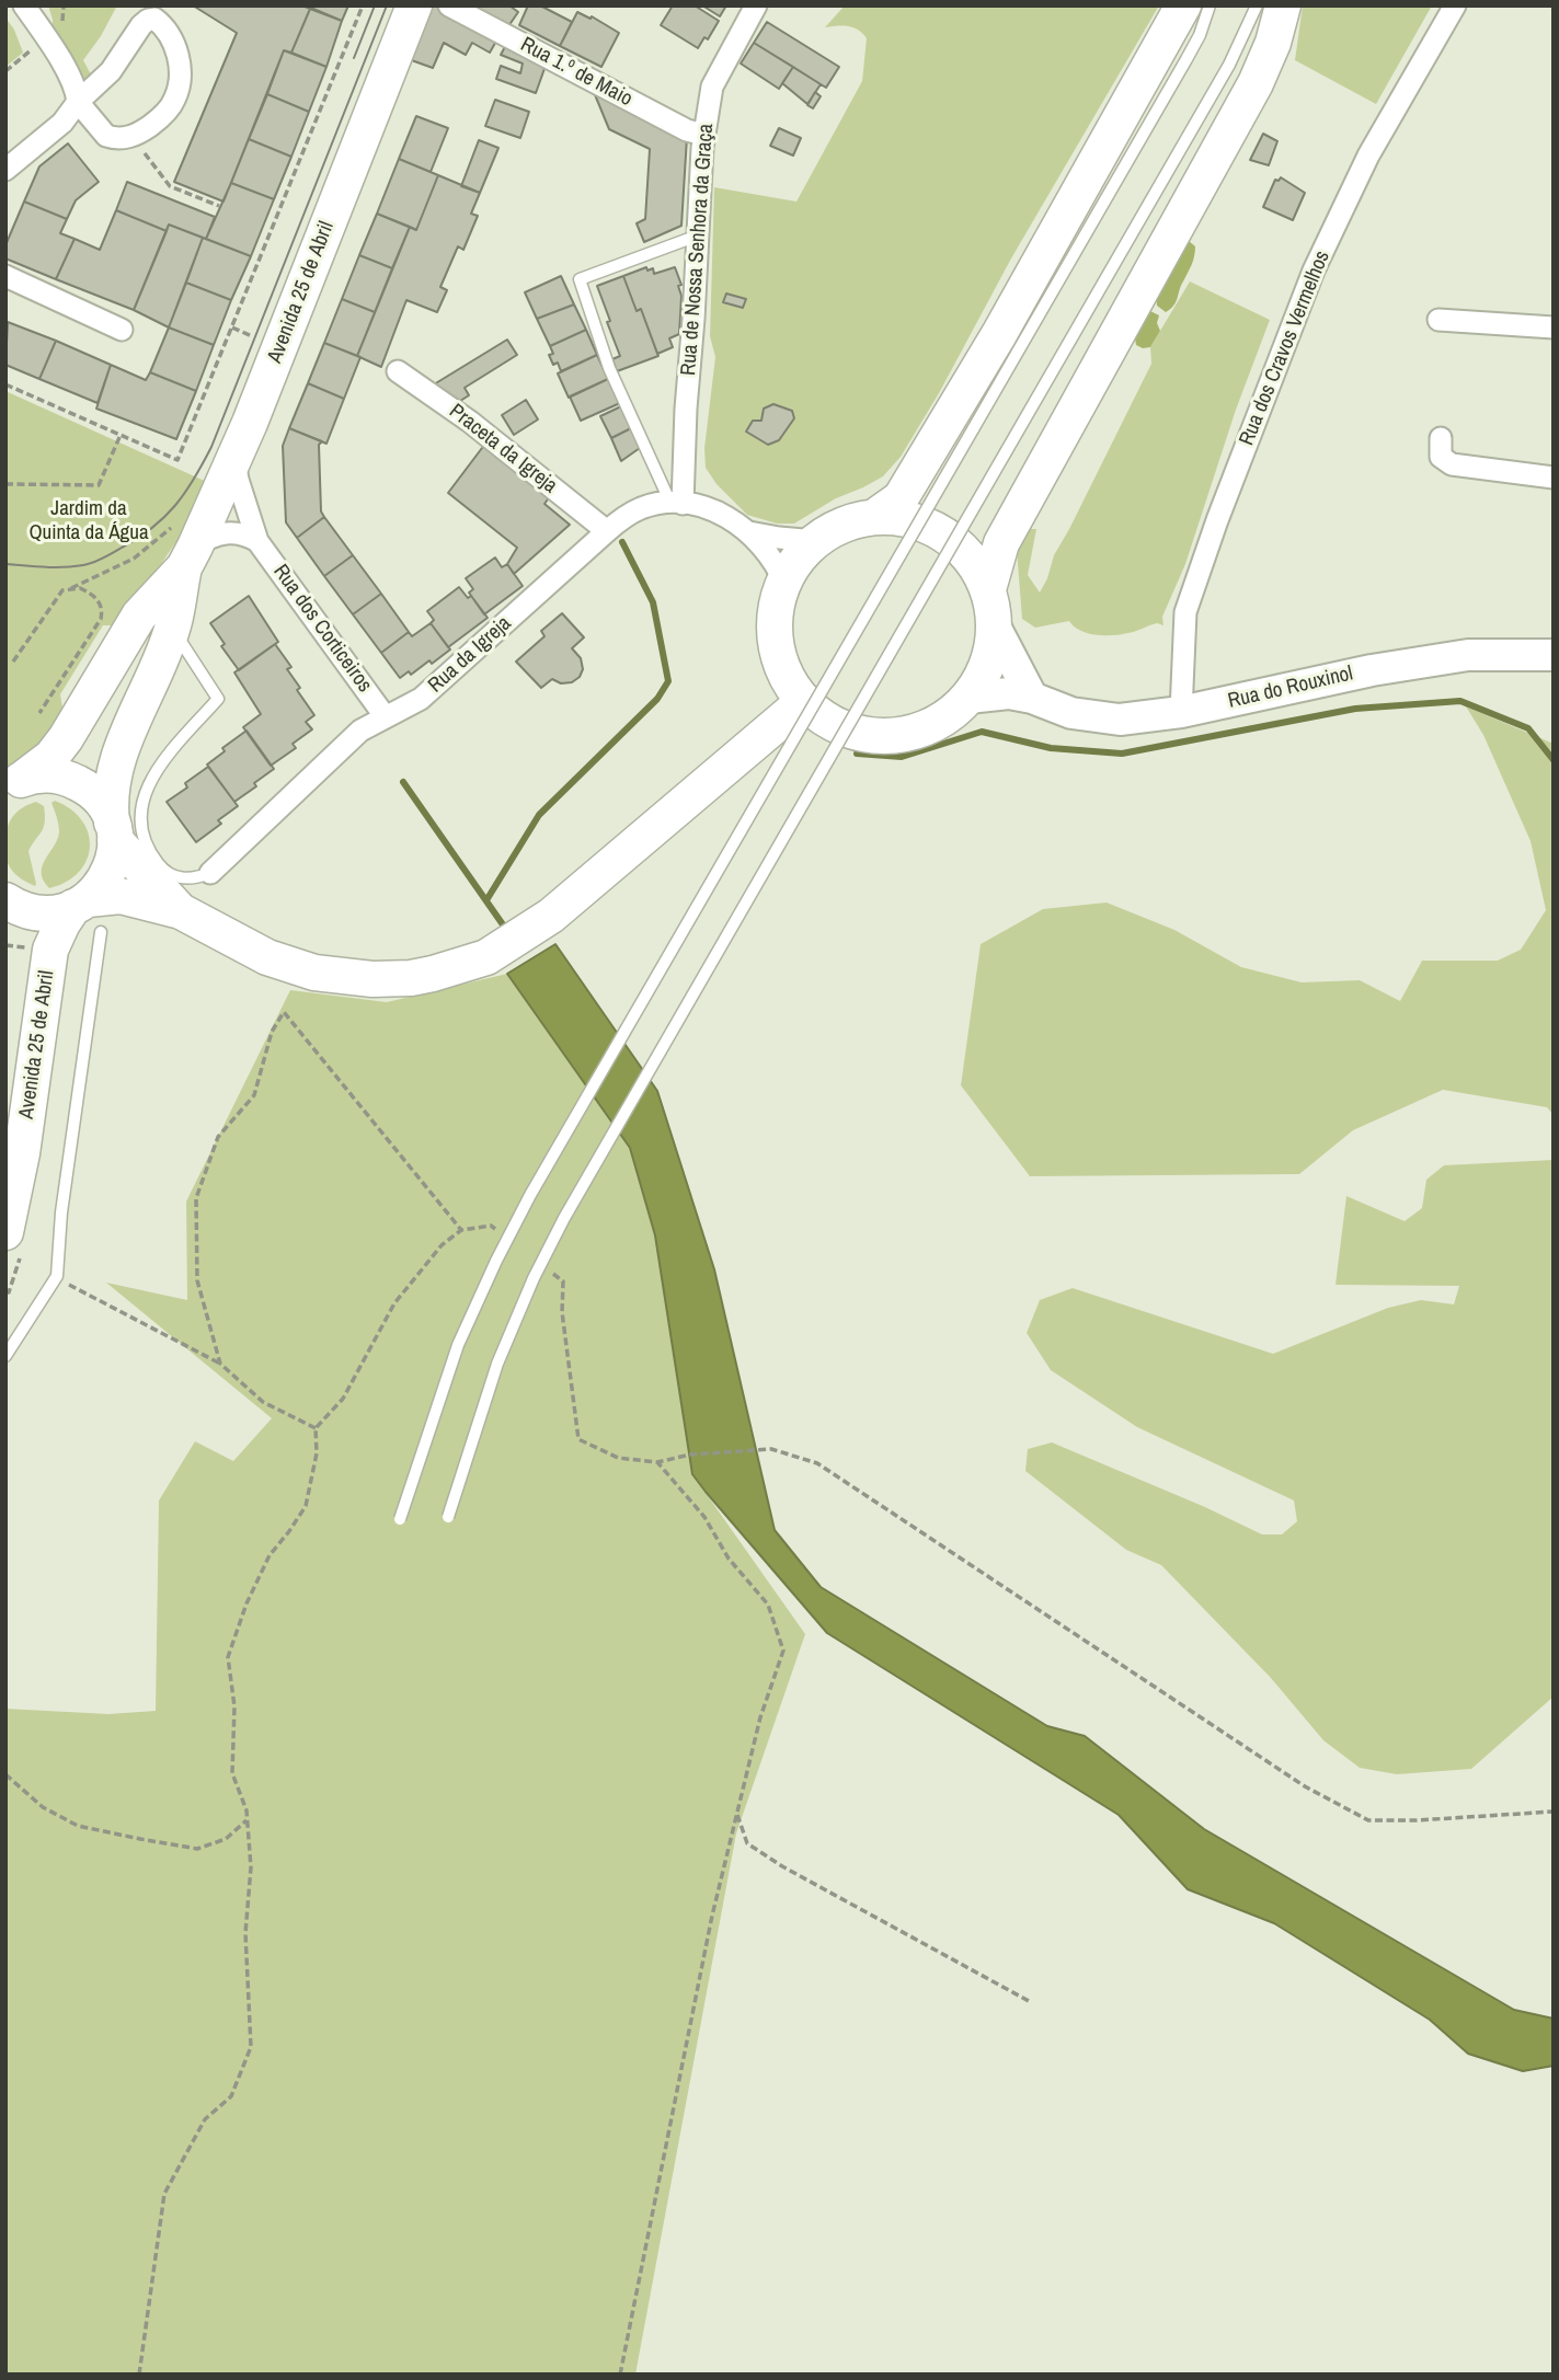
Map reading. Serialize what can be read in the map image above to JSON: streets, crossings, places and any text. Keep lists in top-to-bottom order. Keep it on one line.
{"streets":{"main road":["Avenida 25 de Abril","Rua do Rouxinol"],"street":["Rua 1.º de Maio","Rua de Nossa Senhora da Graça","Rua dos Cravos Vermelhos","Praceta da Igreja","Rua dos Corticeiros","Rua da Igreja"]},"crossings":[["Rua 1.º de Maio","Rua de Nossa Senhora da Graça"],["Rua de Nossa Senhora da Graça","Rua da Igreja"],["Avenida 25 de Abril","Rua dos Corticeiros"],["Rua dos Cravos Vermelhos","Rua do Rouxinol"],["Praceta da Igreja","Rua da Igreja"],["Rua dos Corticeiros","Rua da Igreja"],["Rua da Igreja","Rua do Rouxinol"]],"parks":["Jardim da Quinta da Água"]}
